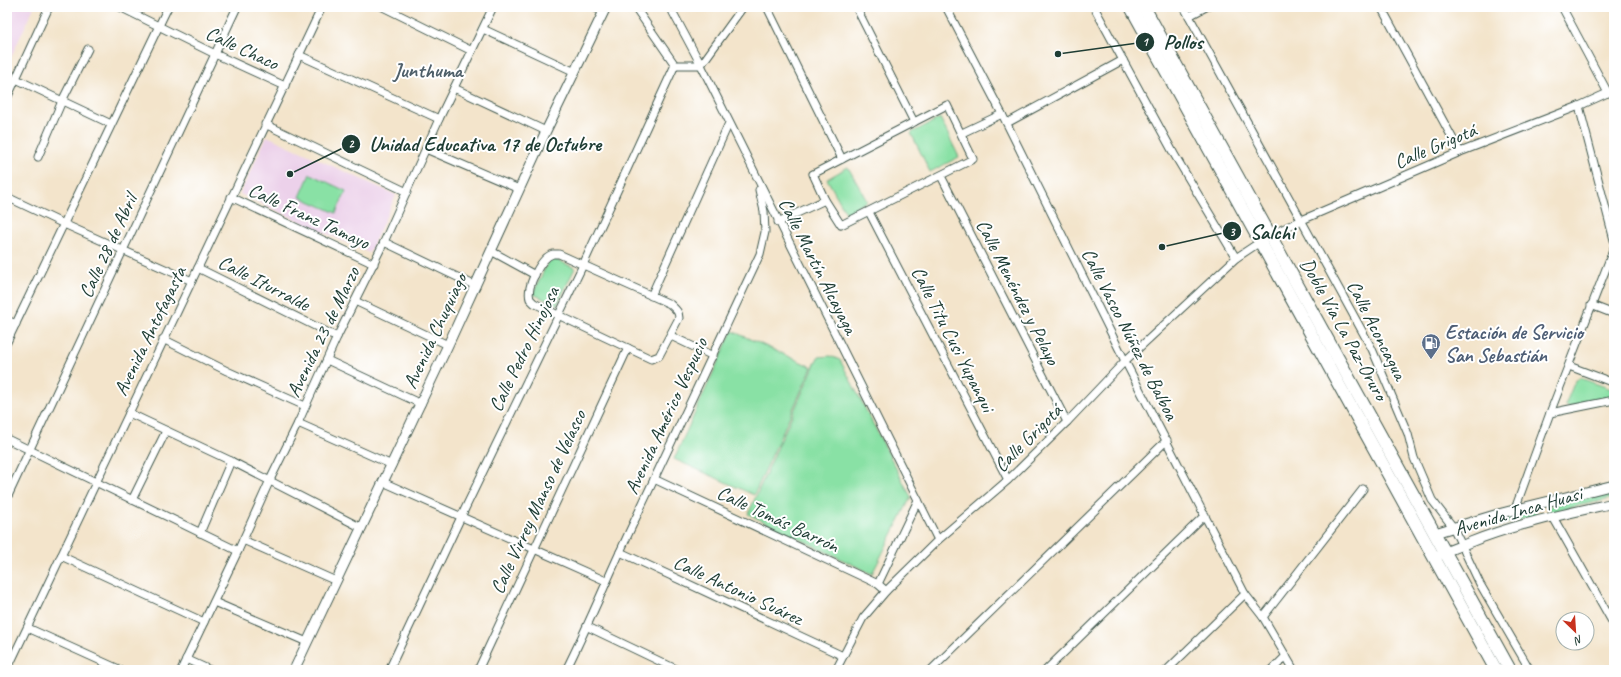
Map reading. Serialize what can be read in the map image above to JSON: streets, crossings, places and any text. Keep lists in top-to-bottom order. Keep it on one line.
{"streets":{"highway":["Doble Vía La Paz-Oruro"],"street":["Calle Chaco","Calle Grigotá","Calle Franz Tamayo","Calle 28 de Abril","Calle Martín Alcayaga","Calle Iturralde","Calle Menéndez y Pelayo","Calle Aconcagua","Avenida Antofagasta","Avenida Chuquiago","Avenida 23 de Marzo","Calle Vasco Núñez de Balboa","Calle Titu Cusi Yupanqui","Calle Pedro Hinojosa","Avenida Américo Vespucio","Calle Virrey Manso de Velasco","Avenida Inca Huasi","Calle Tomás Barrón","Calle Antonio Suárez"]},"crossings":[["Calle Chaco","Calle 28 de Abril"],["Calle Chaco","Avenida Antofagasta"],["Calle Grigotá","Calle Martín Alcayaga"],["Calle Grigotá","Calle Menéndez y Pelayo"],["Calle Grigotá","Doble Vía La Paz-Oruro"],["Calle Grigotá","Calle Aconcagua"],["Calle Grigotá","Calle Vasco Núñez de Balboa"],["Calle Grigotá","Calle Titu Cusi Yupanqui"],["Calle Grigotá","Calle Tomás Barrón"],["Calle Grigotá","Calle Antonio Suárez"],["Calle Franz Tamayo","Avenida Antofagasta"],["Calle Franz Tamayo","Avenida 23 de Marzo"],["Calle Martín Alcayaga","Avenida Américo Vespucio"],["Calle Iturralde","Avenida Antofagasta"],["Calle Iturralde","Avenida 23 de Marzo"],["Doble Vía La Paz-Oruro","Avenida Inca Huasi"],["Calle Aconcagua","Avenida Inca Huasi"],["Avenida Américo Vespucio","Calle Tomás Barrón"],["Avenida Américo Vespucio","Calle Antonio Suárez"]],"districts":["Junthuma"],"places":{"other":["Pollos","Unidad Educativa 17 de Octubre","Salchi"],"fuel station":["Estación de Servicio San Sebastián"]},"north":"bottom right"}
